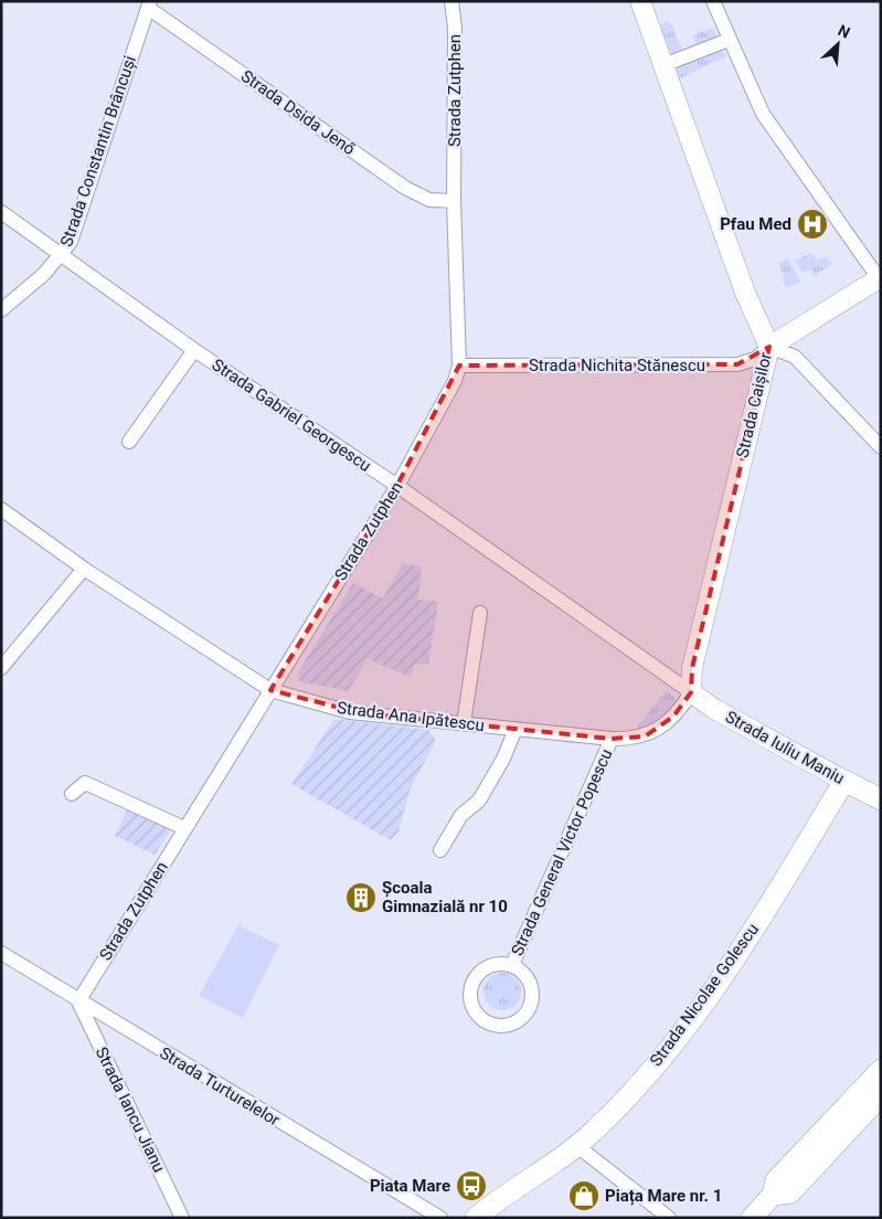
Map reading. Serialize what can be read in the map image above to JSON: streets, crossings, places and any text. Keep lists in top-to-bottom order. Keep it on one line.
{"streets":{"main road":["Strada Caișilor","Strada Iuliu Maniu","Strada Nicolae Golescu"],"street":["Strada Zutphen","Strada Dsida Jenő","Strada Constantin Brâncuși","Strada Nichita Stănescu","Strada Gabriel Georgescu","Strada Ana Ipătescu","Strada General Victor Popescu","Strada Turturelelor","Strada Iancu Jianu"]},"crossings":[["Strada Zutphen","Strada Dsida Jenő"],["Strada Zutphen","Strada Nichita Stănescu"],["Strada Zutphen","Strada Gabriel Georgescu"],["Strada Zutphen","Strada Ana Ipătescu"],["Strada Zutphen","Strada Turturelelor"],["Strada Zutphen","Strada Iancu Jianu"],["Strada Dsida Jenő","Strada Constantin Brâncuși"],["Strada Constantin Brâncuși","Strada Gabriel Georgescu"],["Strada Nichita Stănescu","Strada Caișilor"],["Strada Caișilor","Strada Gabriel Georgescu"],["Strada Caișilor","Strada Ana Ipătescu"],["Strada Caișilor","Strada Iuliu Maniu"],["Strada Gabriel Georgescu","Strada Ana Ipătescu"],["Strada Gabriel Georgescu","Strada Iuliu Maniu"],["Strada Ana Ipătescu","Strada Iuliu Maniu"],["Strada Ana Ipătescu","Strada General Victor Popescu"],["Strada Iuliu Maniu","Strada Nicolae Golescu"],["Strada Turturelelor","Strada Iancu Jianu"]],"places":{"hospital":["Pfau Med"],"building":["Școala Gimnazială nr 10"],"bus stop":["Piata Mare"],"shop":["Piața Mare nr. 1"]},"north":"top right"}
